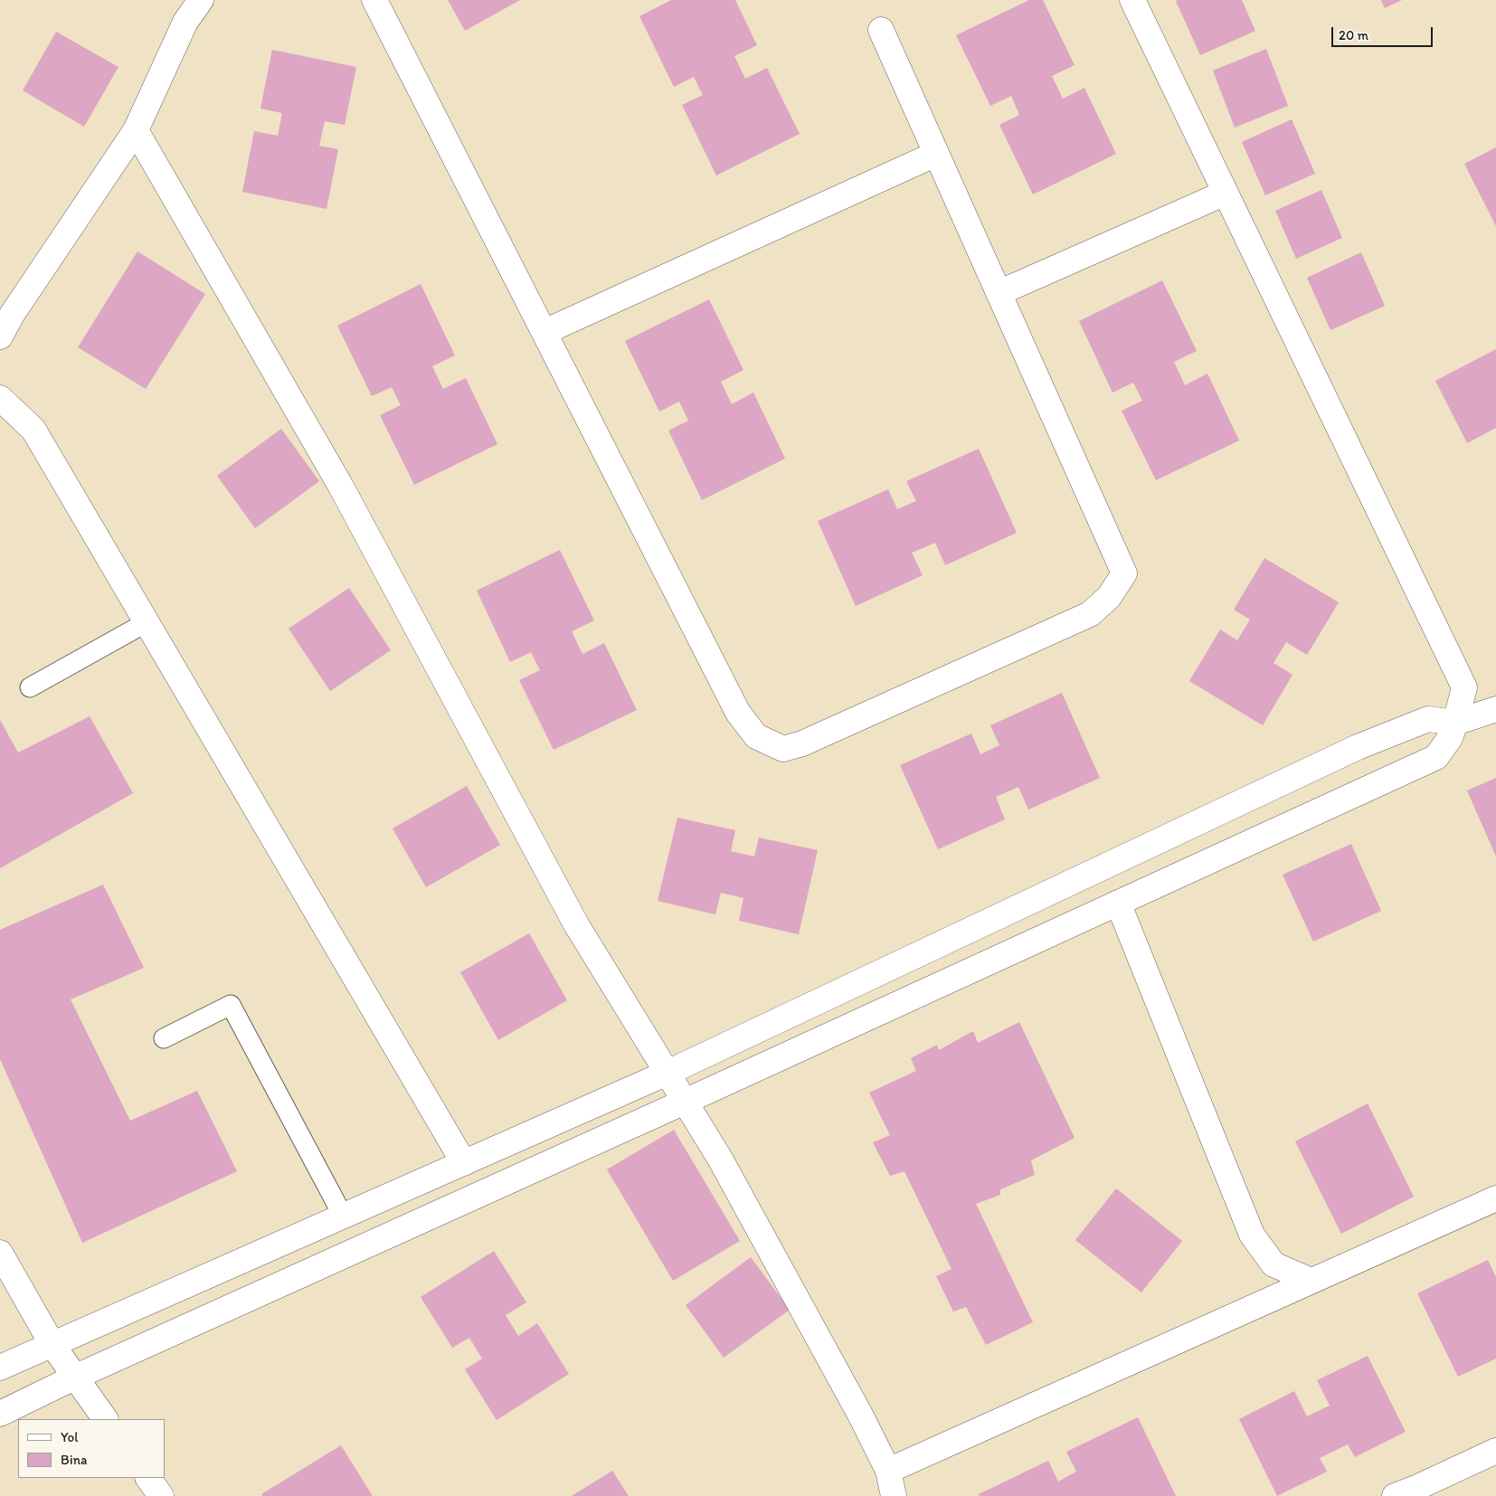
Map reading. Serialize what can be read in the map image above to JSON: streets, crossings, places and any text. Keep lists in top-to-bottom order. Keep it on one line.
{"legend":["Yol","Bina"],"scale_bar":"20 m"}
